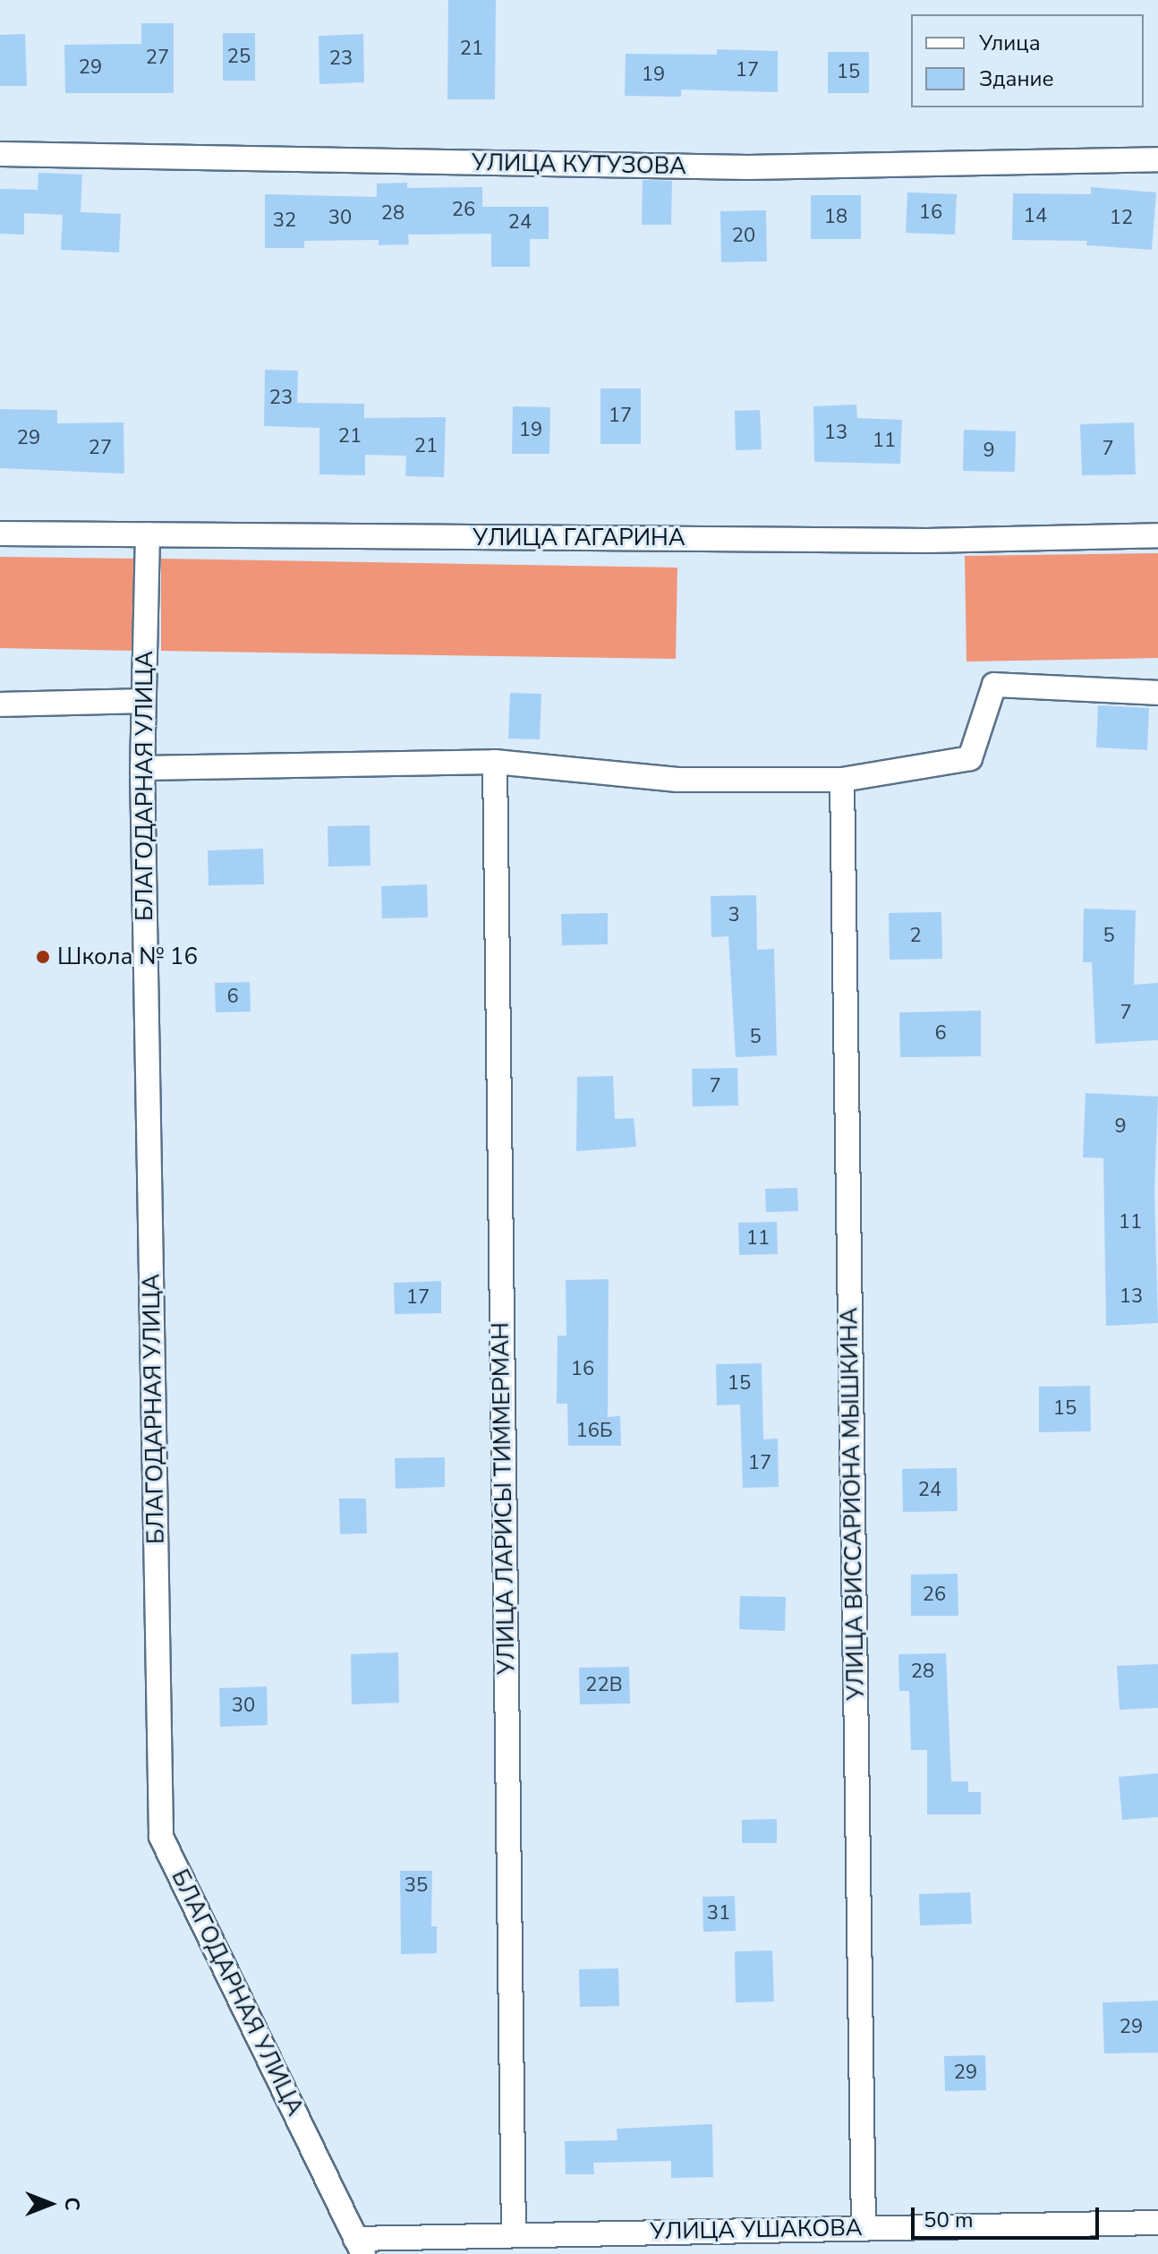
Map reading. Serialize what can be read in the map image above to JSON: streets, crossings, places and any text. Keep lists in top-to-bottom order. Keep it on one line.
{"streets":{"street":["УЛИЦА КУТУЗОВА","УЛИЦА ГАГАРИНА","БЛАГОДАРНАЯ УЛИЦА","УЛИЦА ЛАРИСЫ ТИММЕРМАН","УЛИЦА ВИССАРИОНА МЫШКИНА","УЛИЦА УШАКОВА"]},"crossings":[["УЛИЦА ГАГАРИНА","БЛАГОДАРНАЯ УЛИЦА"],["БЛАГОДАРНАЯ УЛИЦА","УЛИЦА УШАКОВА"],["УЛИЦА ЛАРИСЫ ТИММЕРМАН","УЛИЦА УШАКОВА"],["УЛИЦА ВИССАРИОНА МЫШКИНА","УЛИЦА УШАКОВА"]],"places":["Школа № 16"],"house_numbers":["21","25","27","23","29","17","15","19","26","16","28","14","18","30","12","32","24","20","23","17","19","13","21","29","11","21","27","7","9","3","2","5","6","7","6","5","7","9","11","11","13","17","16","15","15","16Б","17","24","26","28","22В","30","35","31","29","29"],"legend":["Улица","Здание"],"scale_bar":"50 m","north":"right"}
